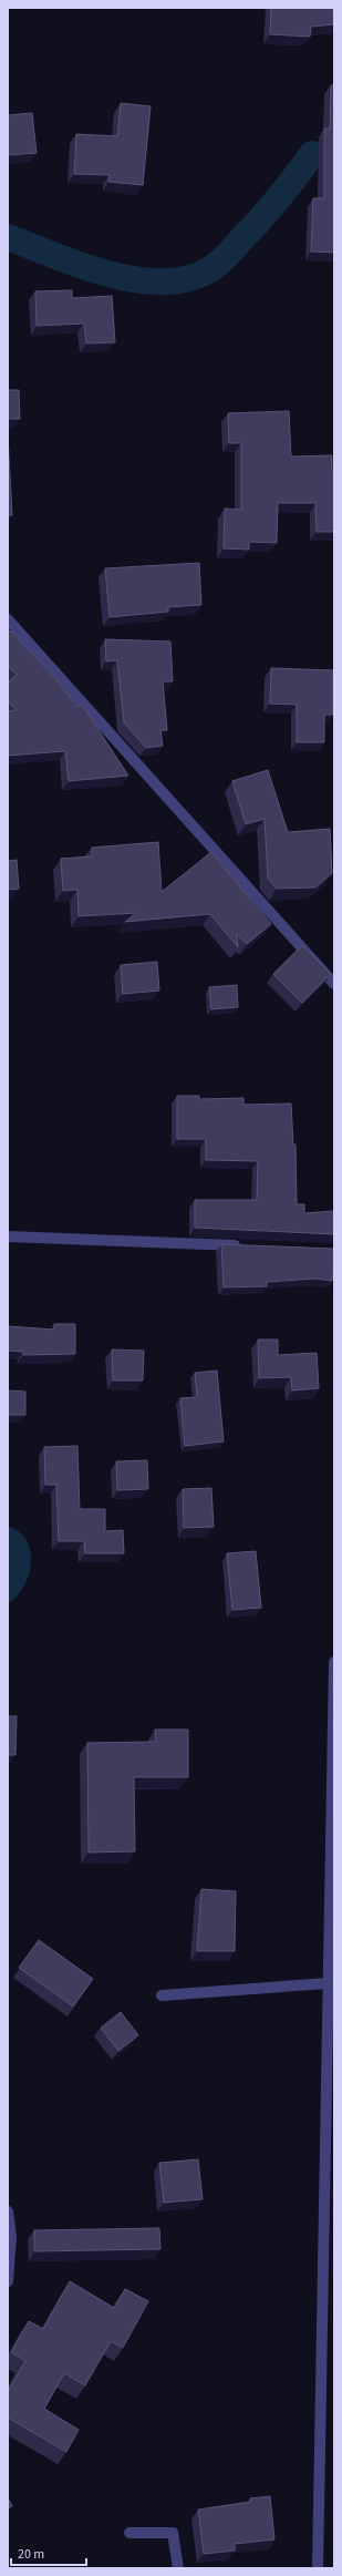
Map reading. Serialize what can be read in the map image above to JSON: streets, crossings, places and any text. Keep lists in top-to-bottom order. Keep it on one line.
{"scale_bar":"20 m"}
